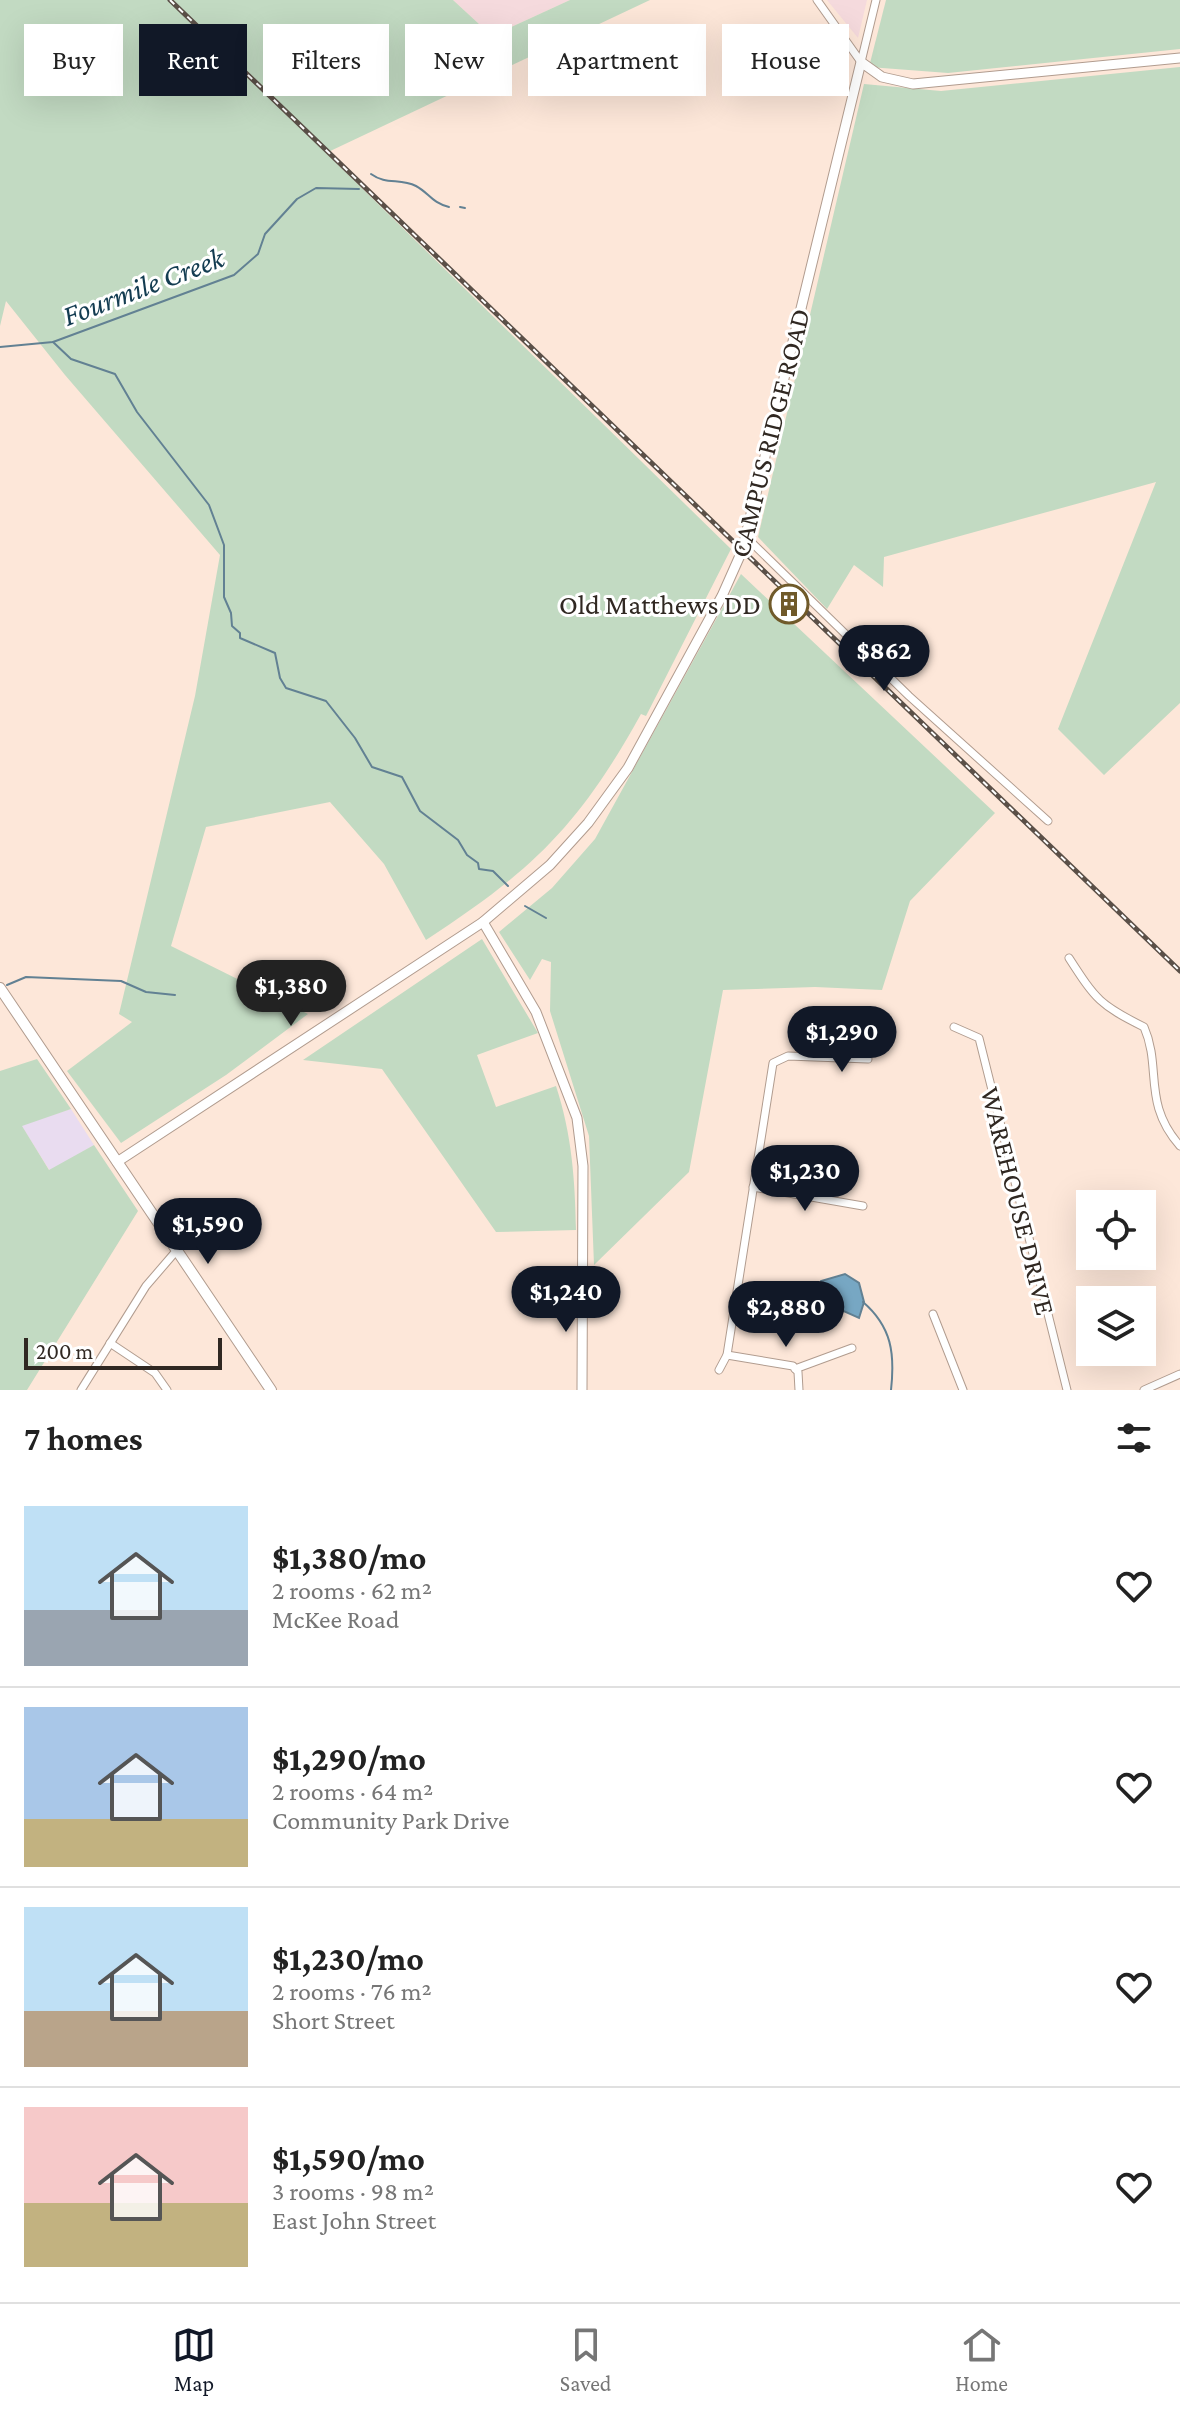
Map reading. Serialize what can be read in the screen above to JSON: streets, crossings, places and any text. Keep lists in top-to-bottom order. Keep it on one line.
{"streets":{"street":["CAMPUS RIDGE ROAD","WAREHOUSE DRIVE"]},"water":["Fourmile Creek"],"places":{"building":["Old Matthews DD"]},"scale_bar":"200 m","page":{"chip":["Buy","Rent","Filters","New","Apartment","House"],"price":["$862","$1,380","$1,290","$1,230","$1,590","$1,240","$2,880"],"scale":"200 m","heading":"7 homes","list":[{"name":"$1,380/mo","note":"2 rooms · 62 m² · McKee Road"},{"name":"$1,290/mo","note":"2 rooms · 64 m² · Community Park Drive"},{"name":"$1,230/mo","note":"2 rooms · 76 m² · Short Street"},{"name":"$1,590/mo","note":"3 rooms · 98 m² · East John Street"}],"tabs":["Map","Saved","Home"]}}
